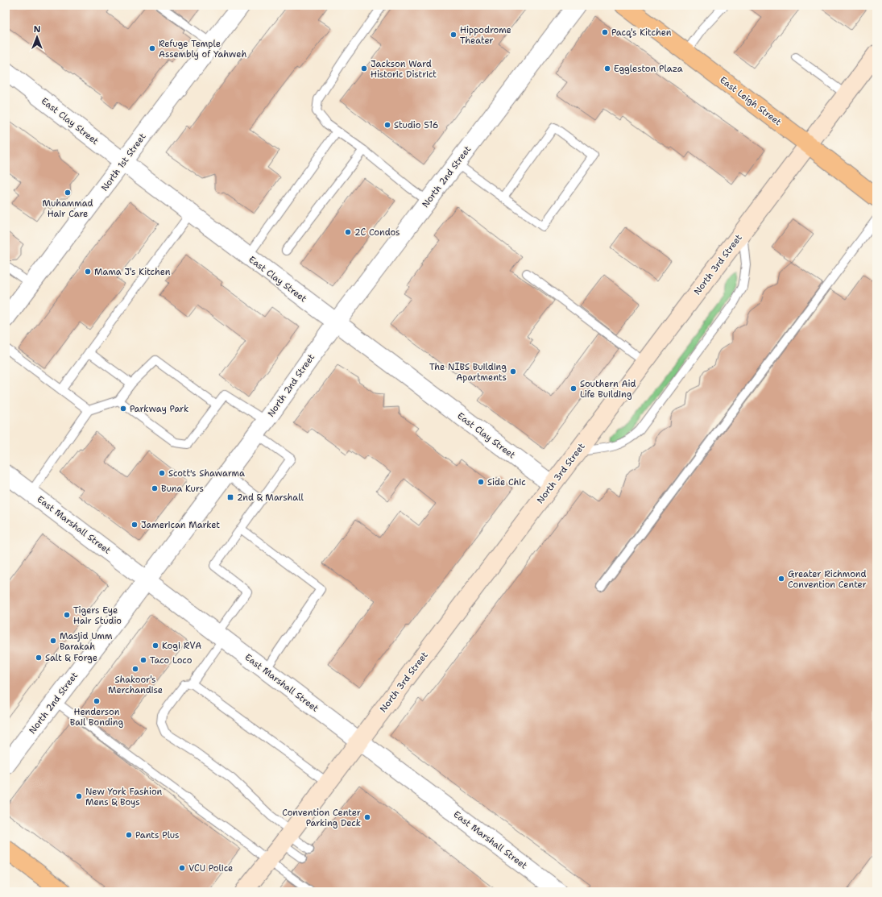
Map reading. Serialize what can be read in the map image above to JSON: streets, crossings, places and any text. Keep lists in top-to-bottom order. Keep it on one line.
{"streets":{"main road":["East Leigh Street","North 3rd Street"],"street":["East Clay Street","North 1st Street","North 2nd Street","East Marshall Street"]},"crossings":[["East Leigh Street","North 3rd Street"],["East Clay Street","North 1st Street"],["East Clay Street","North 2nd Street"],["East Clay Street","North 3rd Street"],["North 2nd Street","East Marshall Street"],["North 3rd Street","East Marshall Street"]],"places":{"other":["Pacq's Kitchen","Hippodrome Theater","Refuge Temple Assembly of Yahweh","Jackson Ward Historic District","Eggleston Plaza","Studio 516","Muhammad Hair Care","2C Condos","Mama J's Kitchen","The NIBS Building Apartments","Southern Aid Life Building","Parkway Park","Scott's Shawarma","Side Chic","Buna Kurs","Jamerican Market","Greater Richmond Convention Center","Tigers Eye Hair Studio","Masjid Umm Barakah","Kogi RVA","Salt & Forge","Taco Loco","Shakoor's Merchandise","Henderson Bail Bonding","New York Fashion Mens & Boys","Convention Center Parking Deck","Pants Plus","VCU Police"],"transit":["2nd & Marshall"]},"north":"top"}
